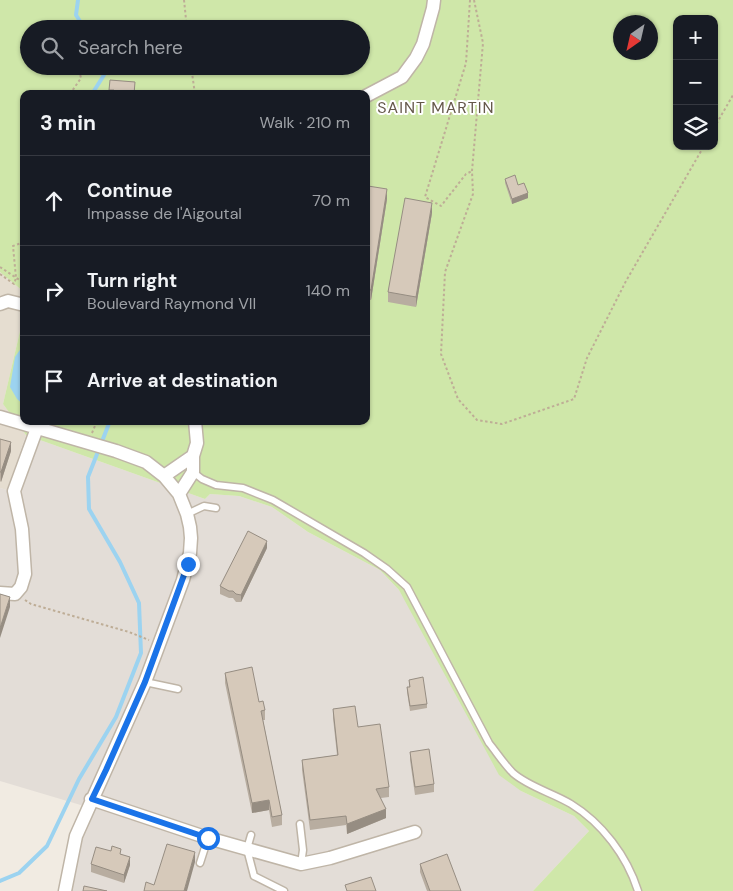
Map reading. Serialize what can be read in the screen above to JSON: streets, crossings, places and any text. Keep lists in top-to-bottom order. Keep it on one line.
{"districts":["SAINT MARTIN"],"north":"bottom left","page":{"map_buttons":["+","−"],"search":"Search here","heading":["3 min","Walk · 210 m"],"list":[["Continue","Impasse de l'Aigoutal","70 m"],["Turn right","Boulevard Raymond VII","140 m"],"Arrive at destination"]}}
